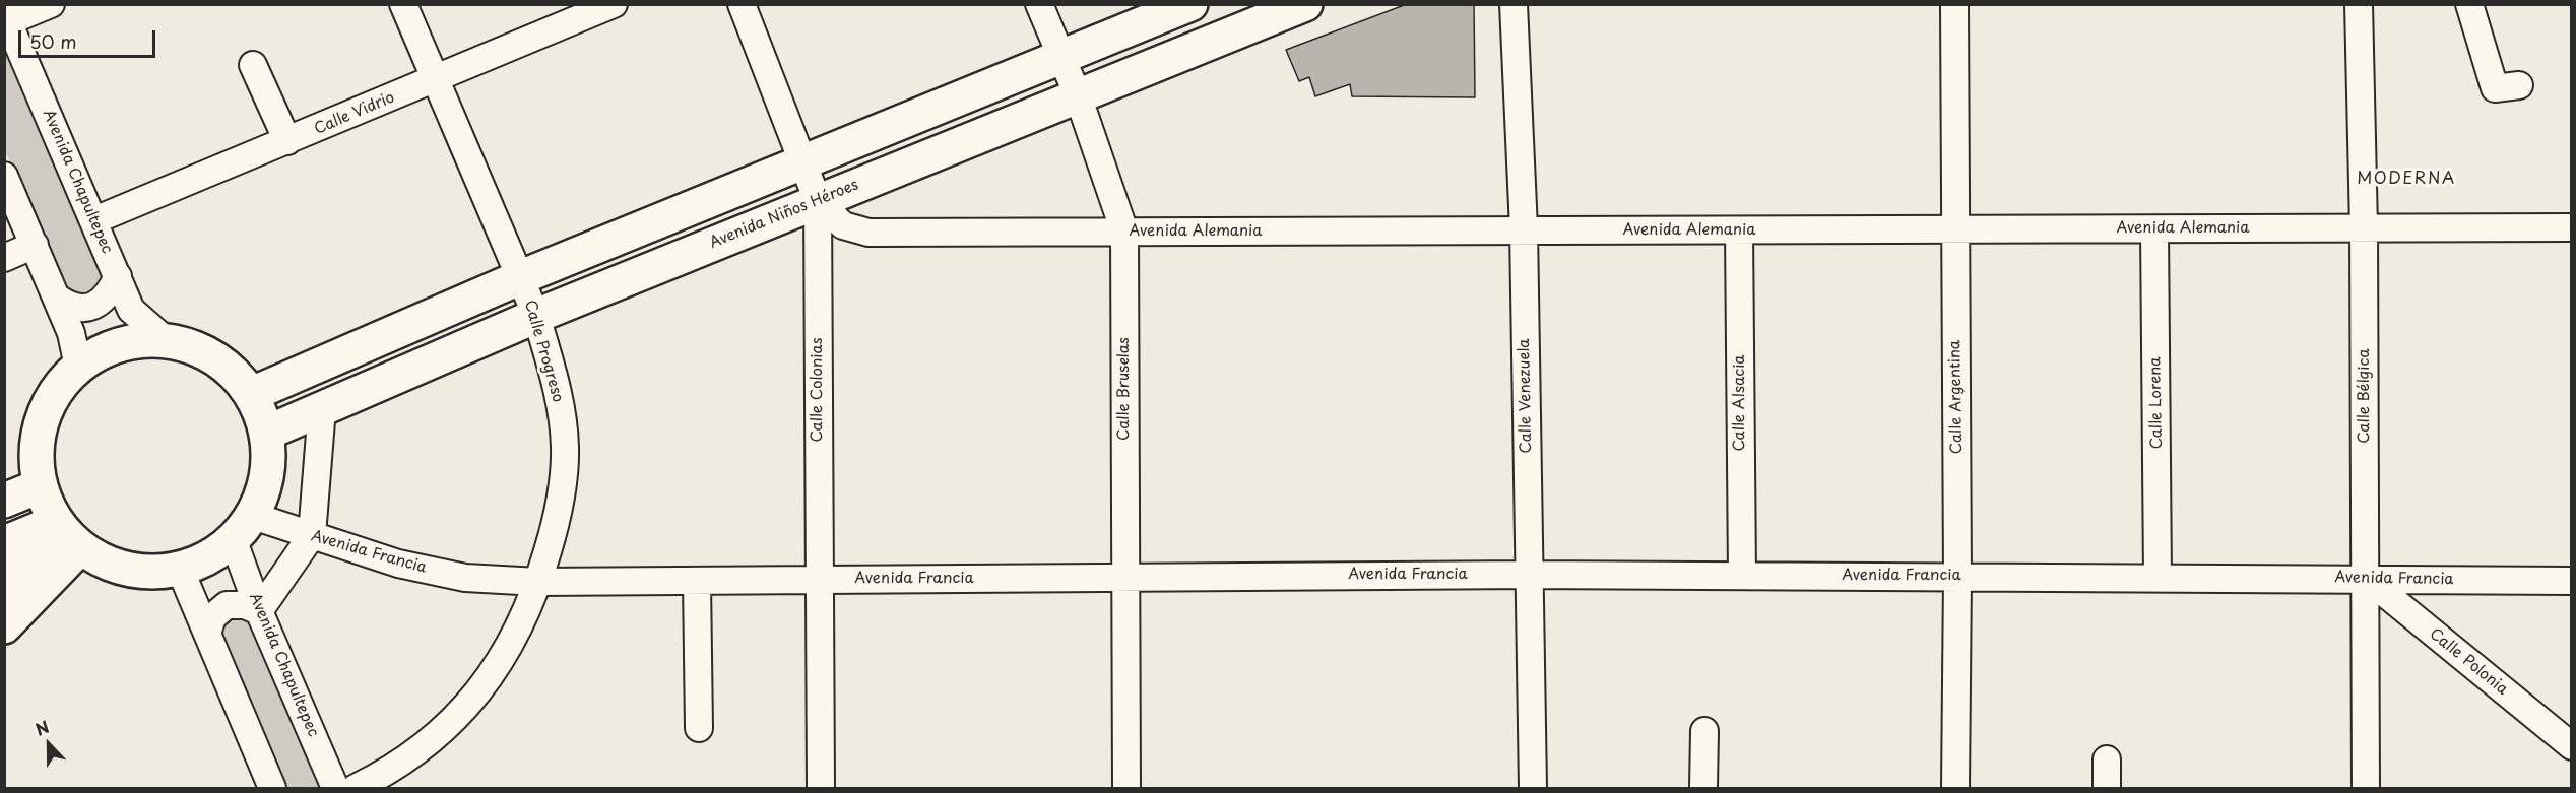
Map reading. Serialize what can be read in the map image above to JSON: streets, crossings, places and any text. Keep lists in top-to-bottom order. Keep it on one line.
{"streets":{"main road":["Avenida Niños Héroes"],"street":["Calle Vidrio","Avenida Chapultepec","Avenida Alemania","Calle Progreso","Calle Bruselas","Calle Colonias","Calle Venezuela","Calle Bélgica","Calle Argentina","Calle Alsacia","Calle Lorena","Avenida Francia","Calle Polonia"]},"crossings":[["Calle Vidrio","Avenida Chapultepec"],["Calle Vidrio","Calle Progreso"],["Avenida Chapultepec","Avenida Francia"],["Avenida Niños Héroes","Avenida Alemania"],["Avenida Niños Héroes","Calle Progreso"],["Avenida Niños Héroes","Calle Bruselas"],["Avenida Niños Héroes","Calle Colonias"],["Avenida Alemania","Calle Bruselas"],["Avenida Alemania","Calle Colonias"],["Avenida Alemania","Calle Venezuela"],["Avenida Alemania","Calle Bélgica"],["Avenida Alemania","Calle Argentina"],["Avenida Alemania","Calle Alsacia"],["Avenida Alemania","Calle Lorena"],["Calle Progreso","Avenida Francia"],["Calle Bruselas","Avenida Francia"],["Calle Colonias","Avenida Francia"],["Calle Venezuela","Avenida Francia"],["Calle Bélgica","Avenida Francia"],["Calle Bélgica","Calle Polonia"],["Calle Argentina","Avenida Francia"],["Calle Alsacia","Avenida Francia"],["Calle Lorena","Avenida Francia"],["Avenida Francia","Calle Polonia"]],"districts":["MODERNA"],"scale_bar":"50 m","north":"top"}
